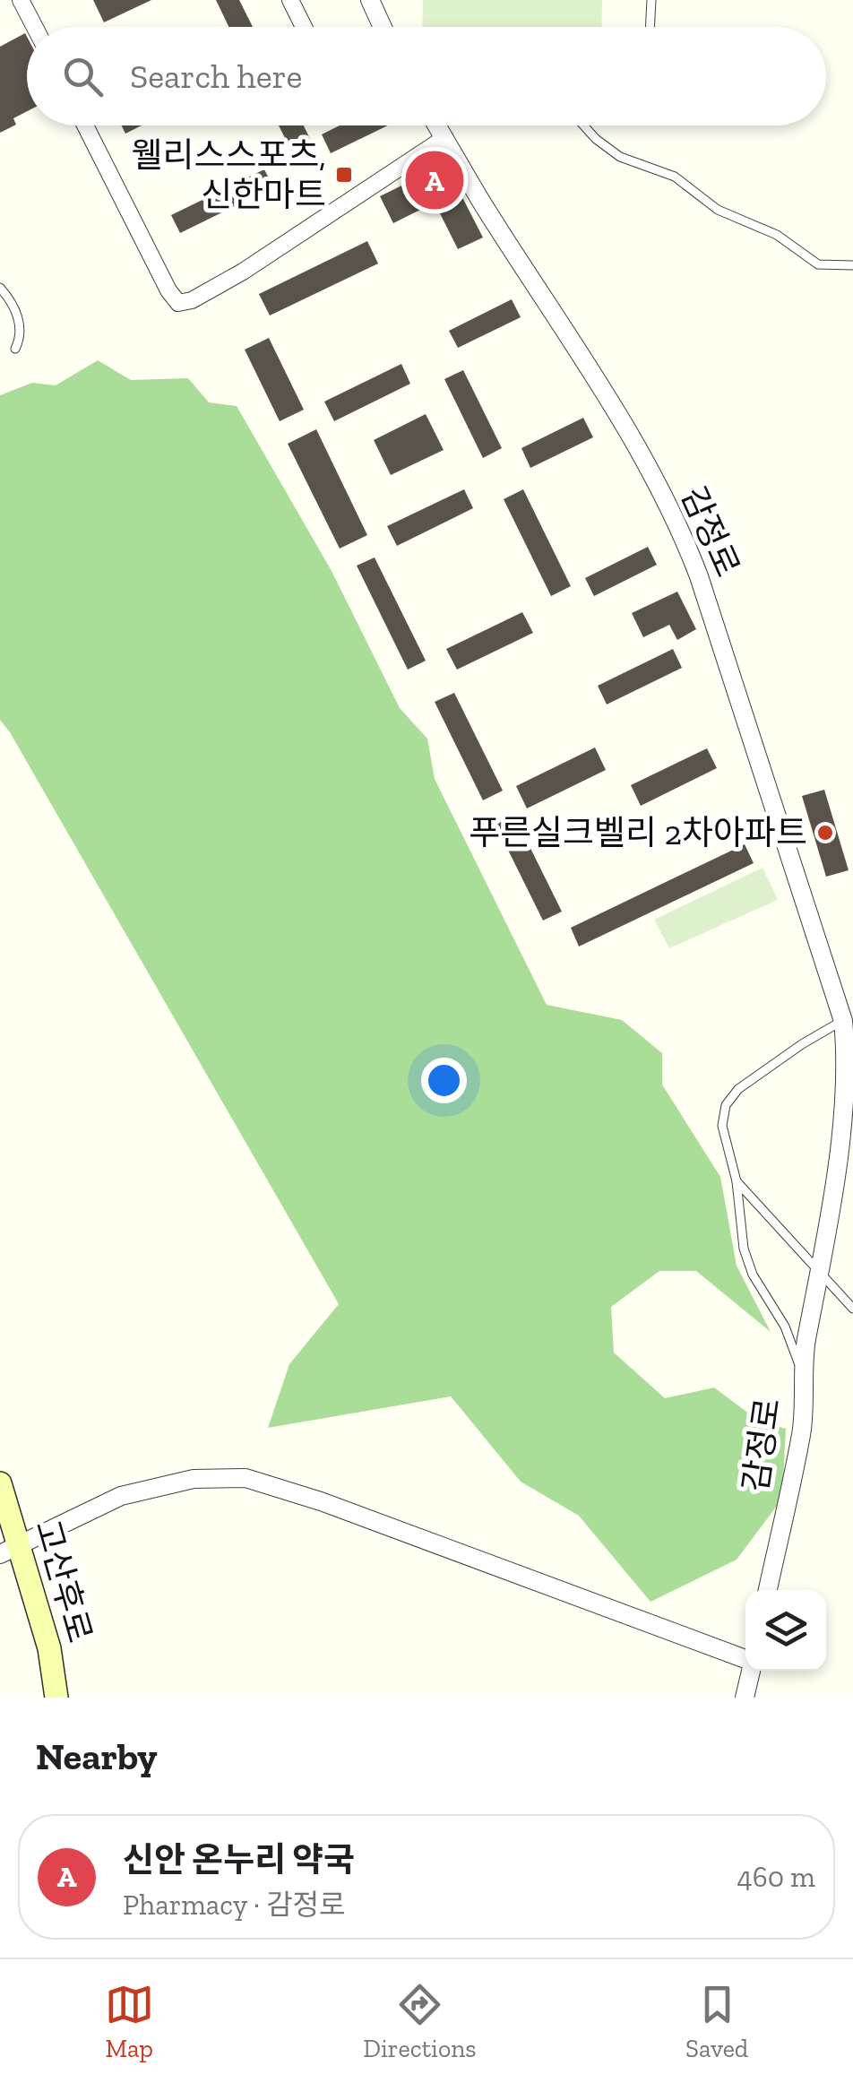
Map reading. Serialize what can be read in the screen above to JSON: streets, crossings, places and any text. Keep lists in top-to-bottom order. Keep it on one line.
{"streets":{"main road":["고산후로"],"street":["감정로"]},"places":{"transit":["웰리스스포츠, 신한마트"],"other":["푸른실크벨리 2차아파트"]},"page":{"search":"Search here","pins":"A","heading":"Nearby","list":[{"mark":"A","name":"신안 온누리 약국","note":"Pharmacy · 감정로","value":"460 m"}],"nav":["Map","Directions","Saved"]}}
